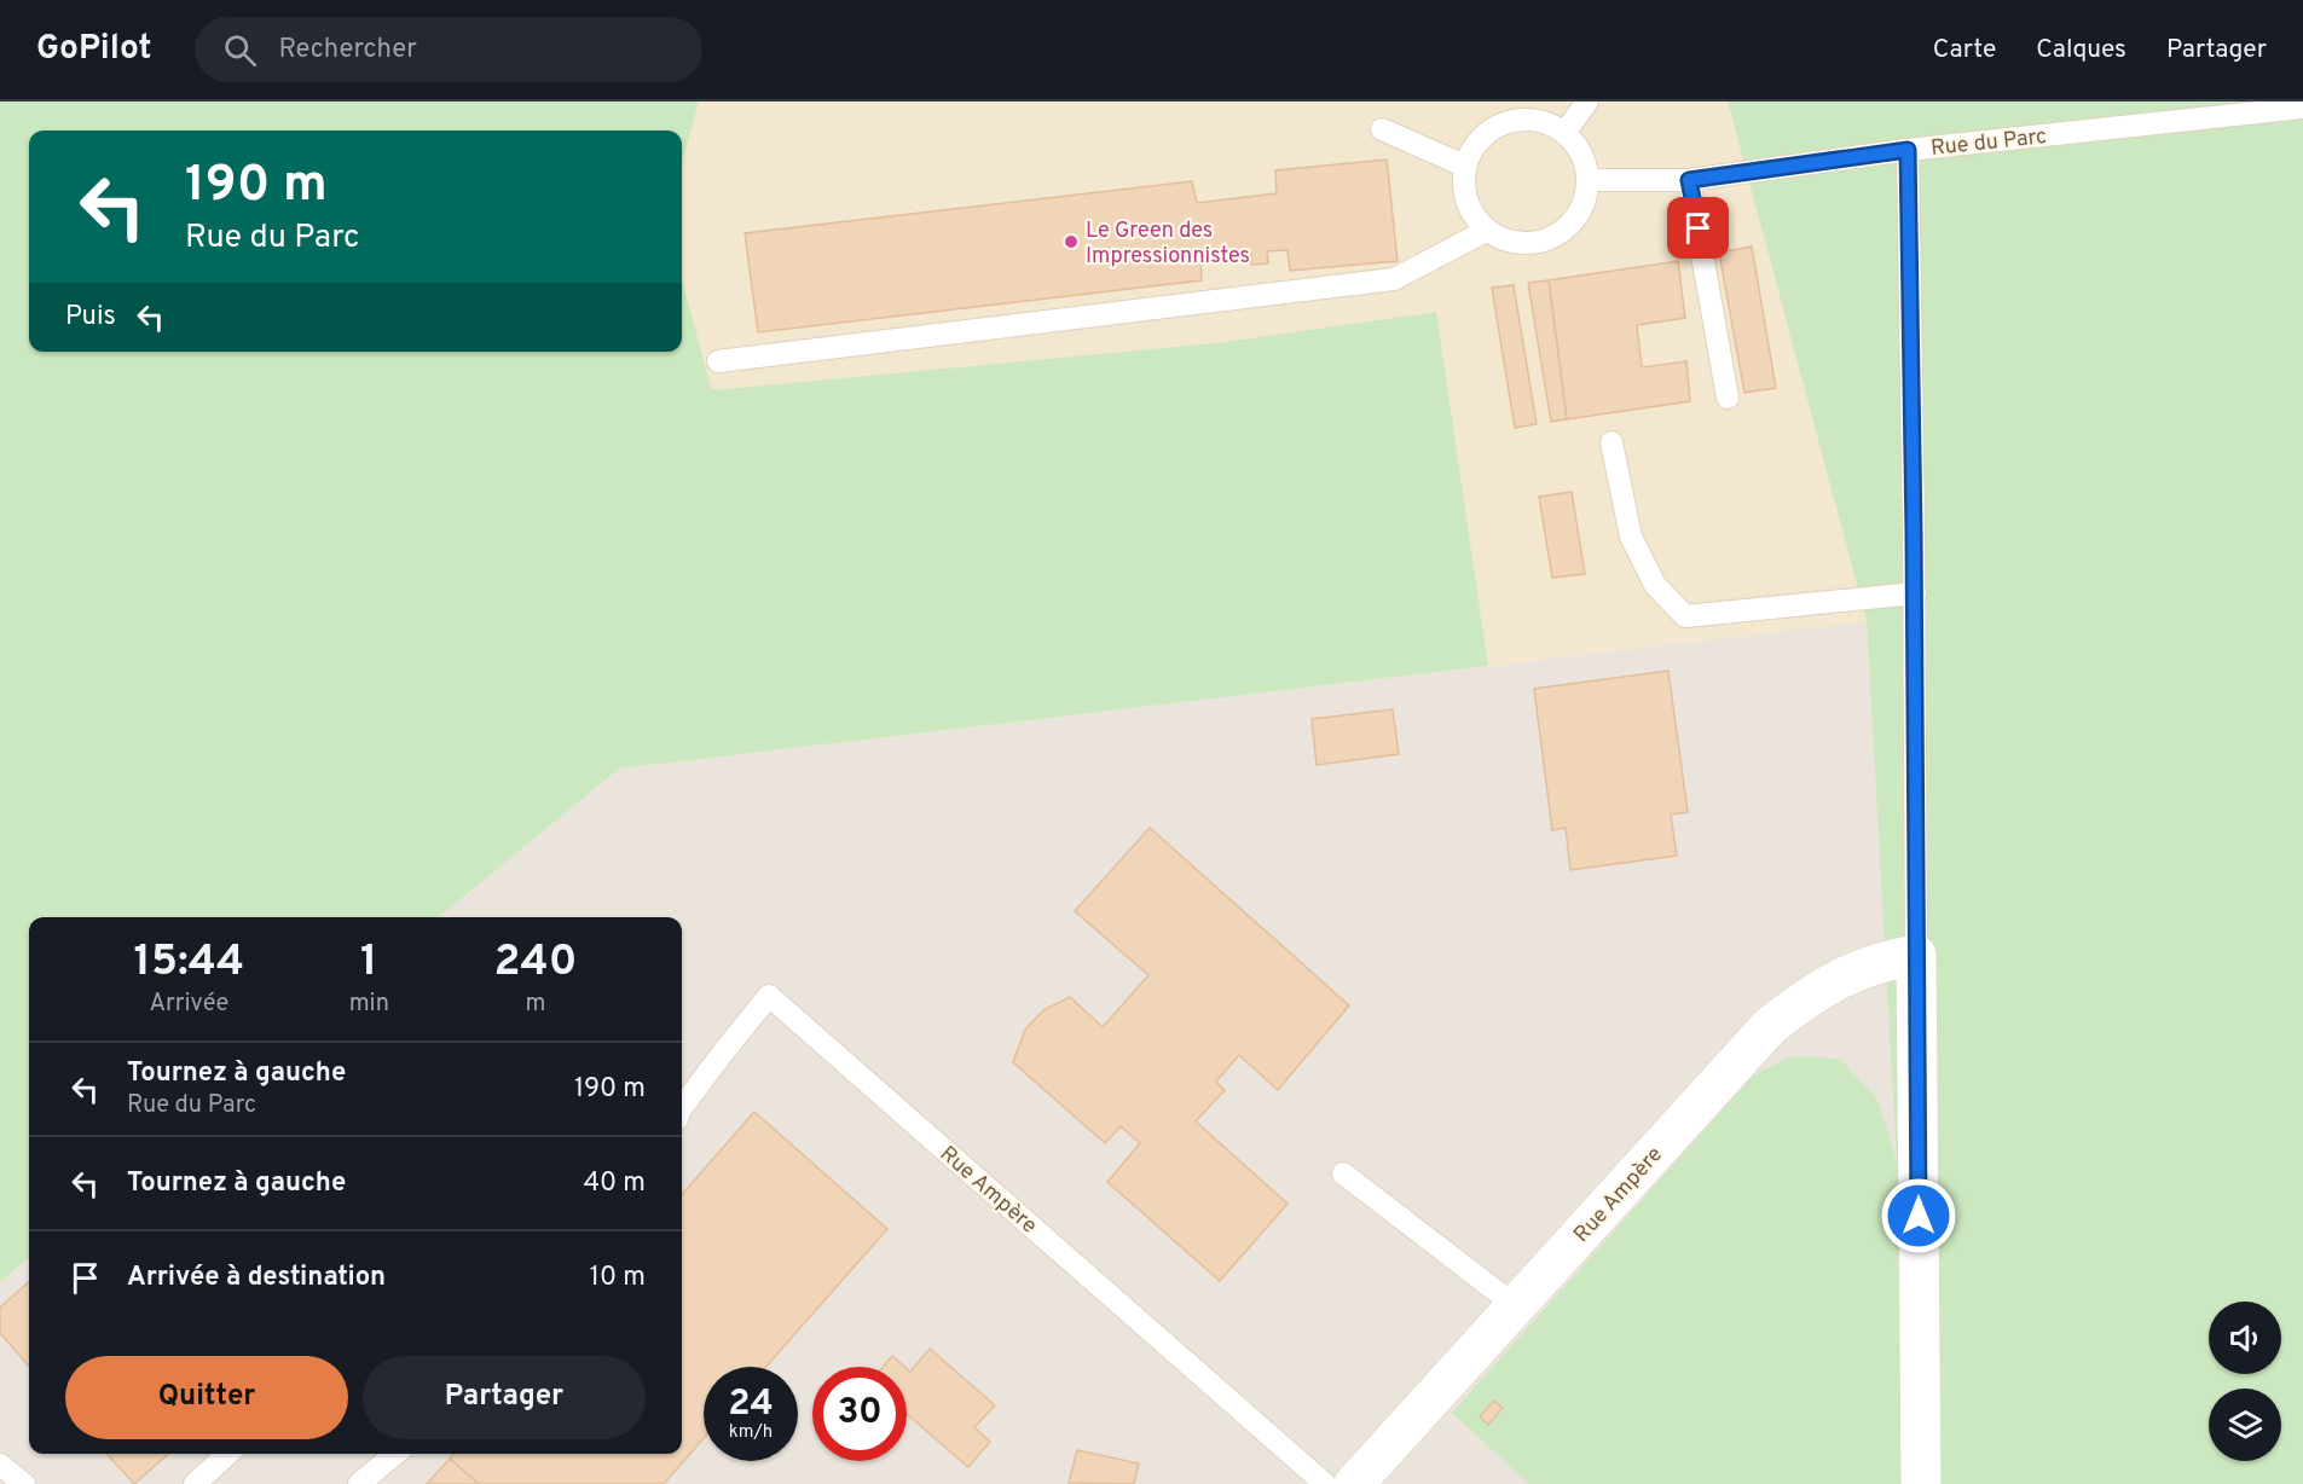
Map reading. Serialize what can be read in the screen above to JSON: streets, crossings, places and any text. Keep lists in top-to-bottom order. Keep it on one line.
{"streets":{"street":["Rue Ampère"],"lane":["Rue du Parc"]},"places":["Le Green des Impressionnistes"],"page":{"header":"GoPilot","search":"Rechercher","nav":["Carte","Calques","Partager"],"turn":["190 m","Rue du Parc"],"then":"Puis","eta":["15:44","Arrivée","1","min","240","m"],"list":[{"name":"Tournez à gauche","note":"Rue du Parc","value":"190 m"},{"name":"Tournez à gauche","value":"40 m"},{"name":"Arrivée à destination","value":"10 m"}],"buttons":["Quitter","Partager"],"speed":"24 km/h","limit":"30"}}
